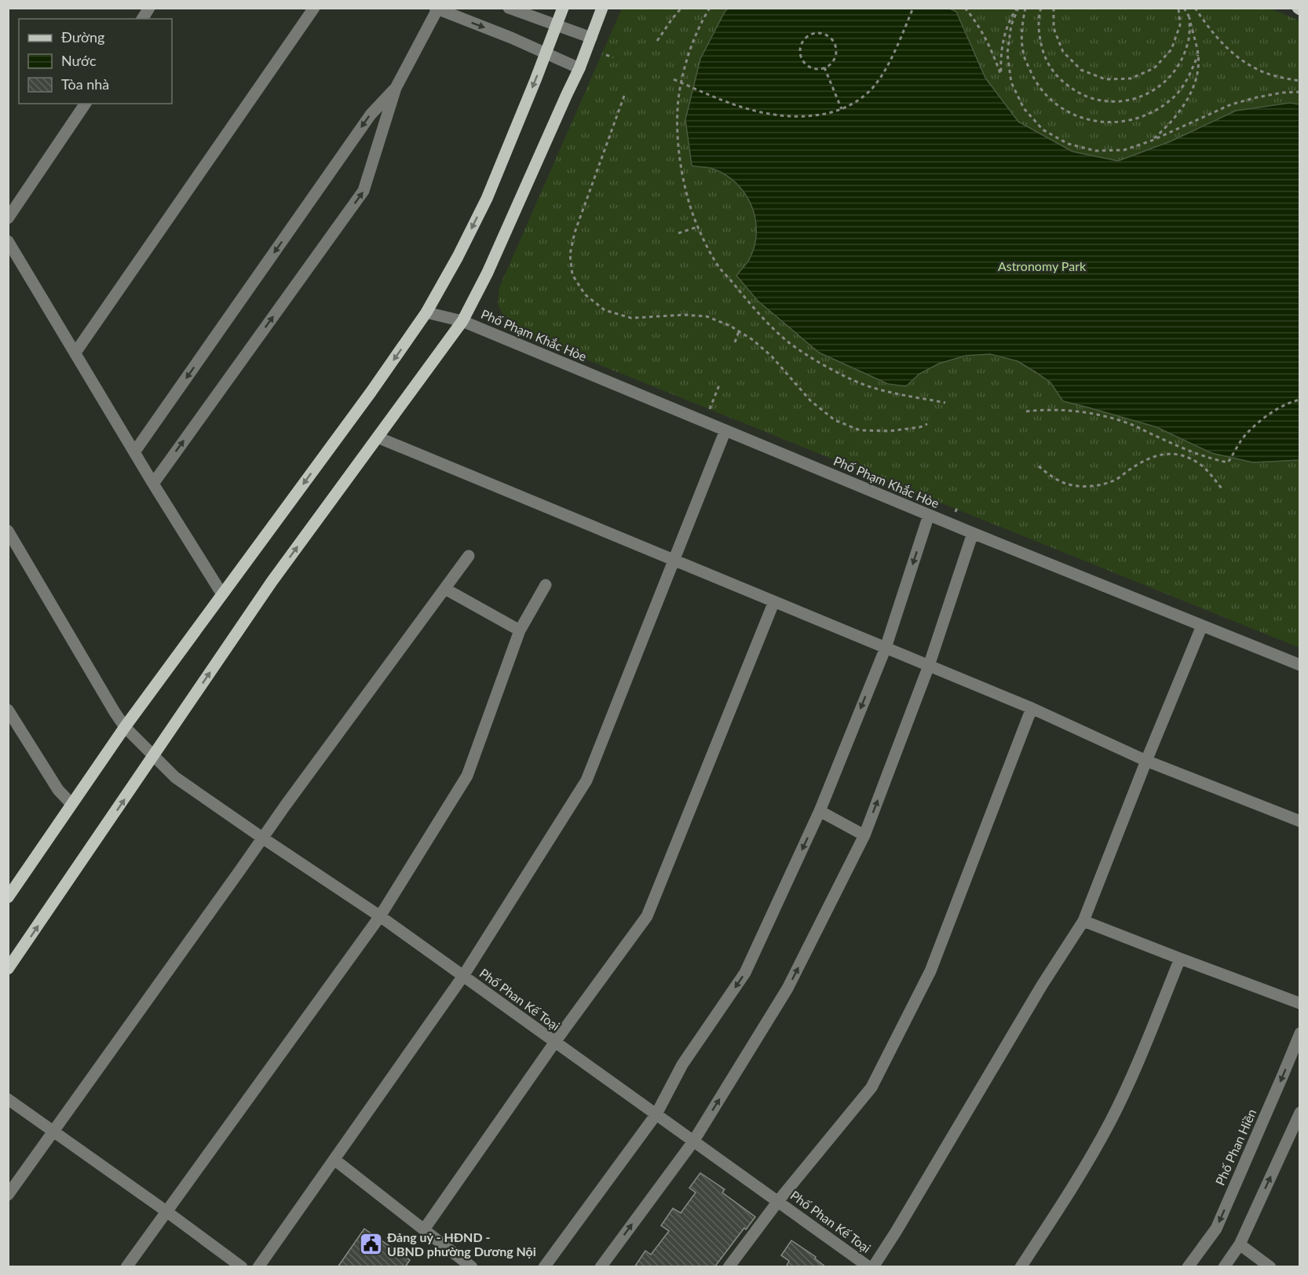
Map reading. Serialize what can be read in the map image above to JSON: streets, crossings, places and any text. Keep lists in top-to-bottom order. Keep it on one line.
{"streets":{"street":["Phố Phạm Khắc Hòe","Phố Phan Kế Toại","Phố Phan Hiền"]},"parks":["Astronomy Park"],"places":{"public building":["Đảng uỷ - HĐND - UBND phường Dương Nội"]},"legend":["Đường","Nước","Tòa nhà"]}
